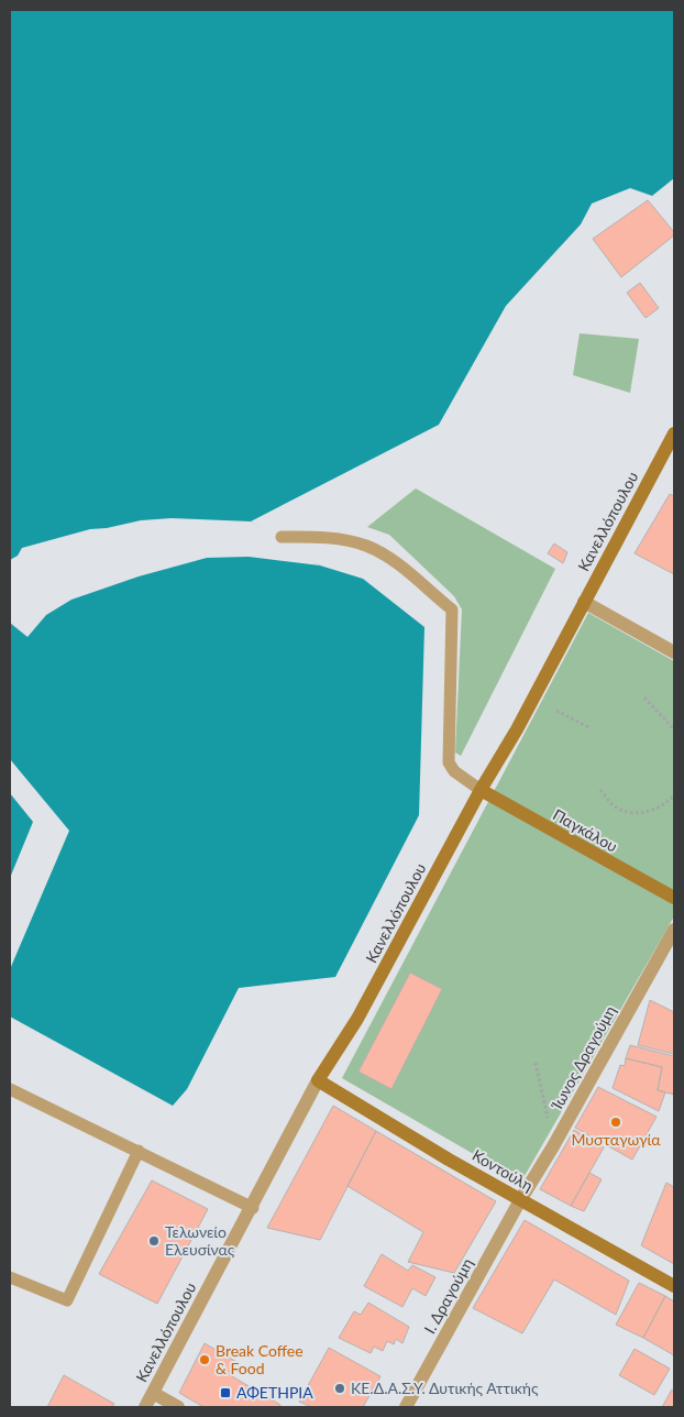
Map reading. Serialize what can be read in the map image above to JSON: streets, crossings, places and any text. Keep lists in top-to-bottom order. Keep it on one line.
{"streets":{"main road":["Κανελλόπουλου","Παγκάλου","Κοντούλη"],"street":["Ίωνος Δραγούμη","Ι. Δραγούμη"]},"crossings":[["Κανελλόπουλου","Παγκάλου"],["Κανελλόπουλου","Κοντούλη"],["Ίωνος Δραγούμη","Κοντούλη"],["Ίωνος Δραγούμη","Ι. Δραγούμη"],["Κοντούλη","Ι. Δραγούμη"]],"places":{"other":["Μυσταγωγία","Τελωνείο Ελευσίνας","Break Coffee & Food","ΚΕ.Δ.Α.Σ.Υ. Δυτικής Αττικής"],"transit":["ΑΦΕΤΗΡΙΑ"]}}
